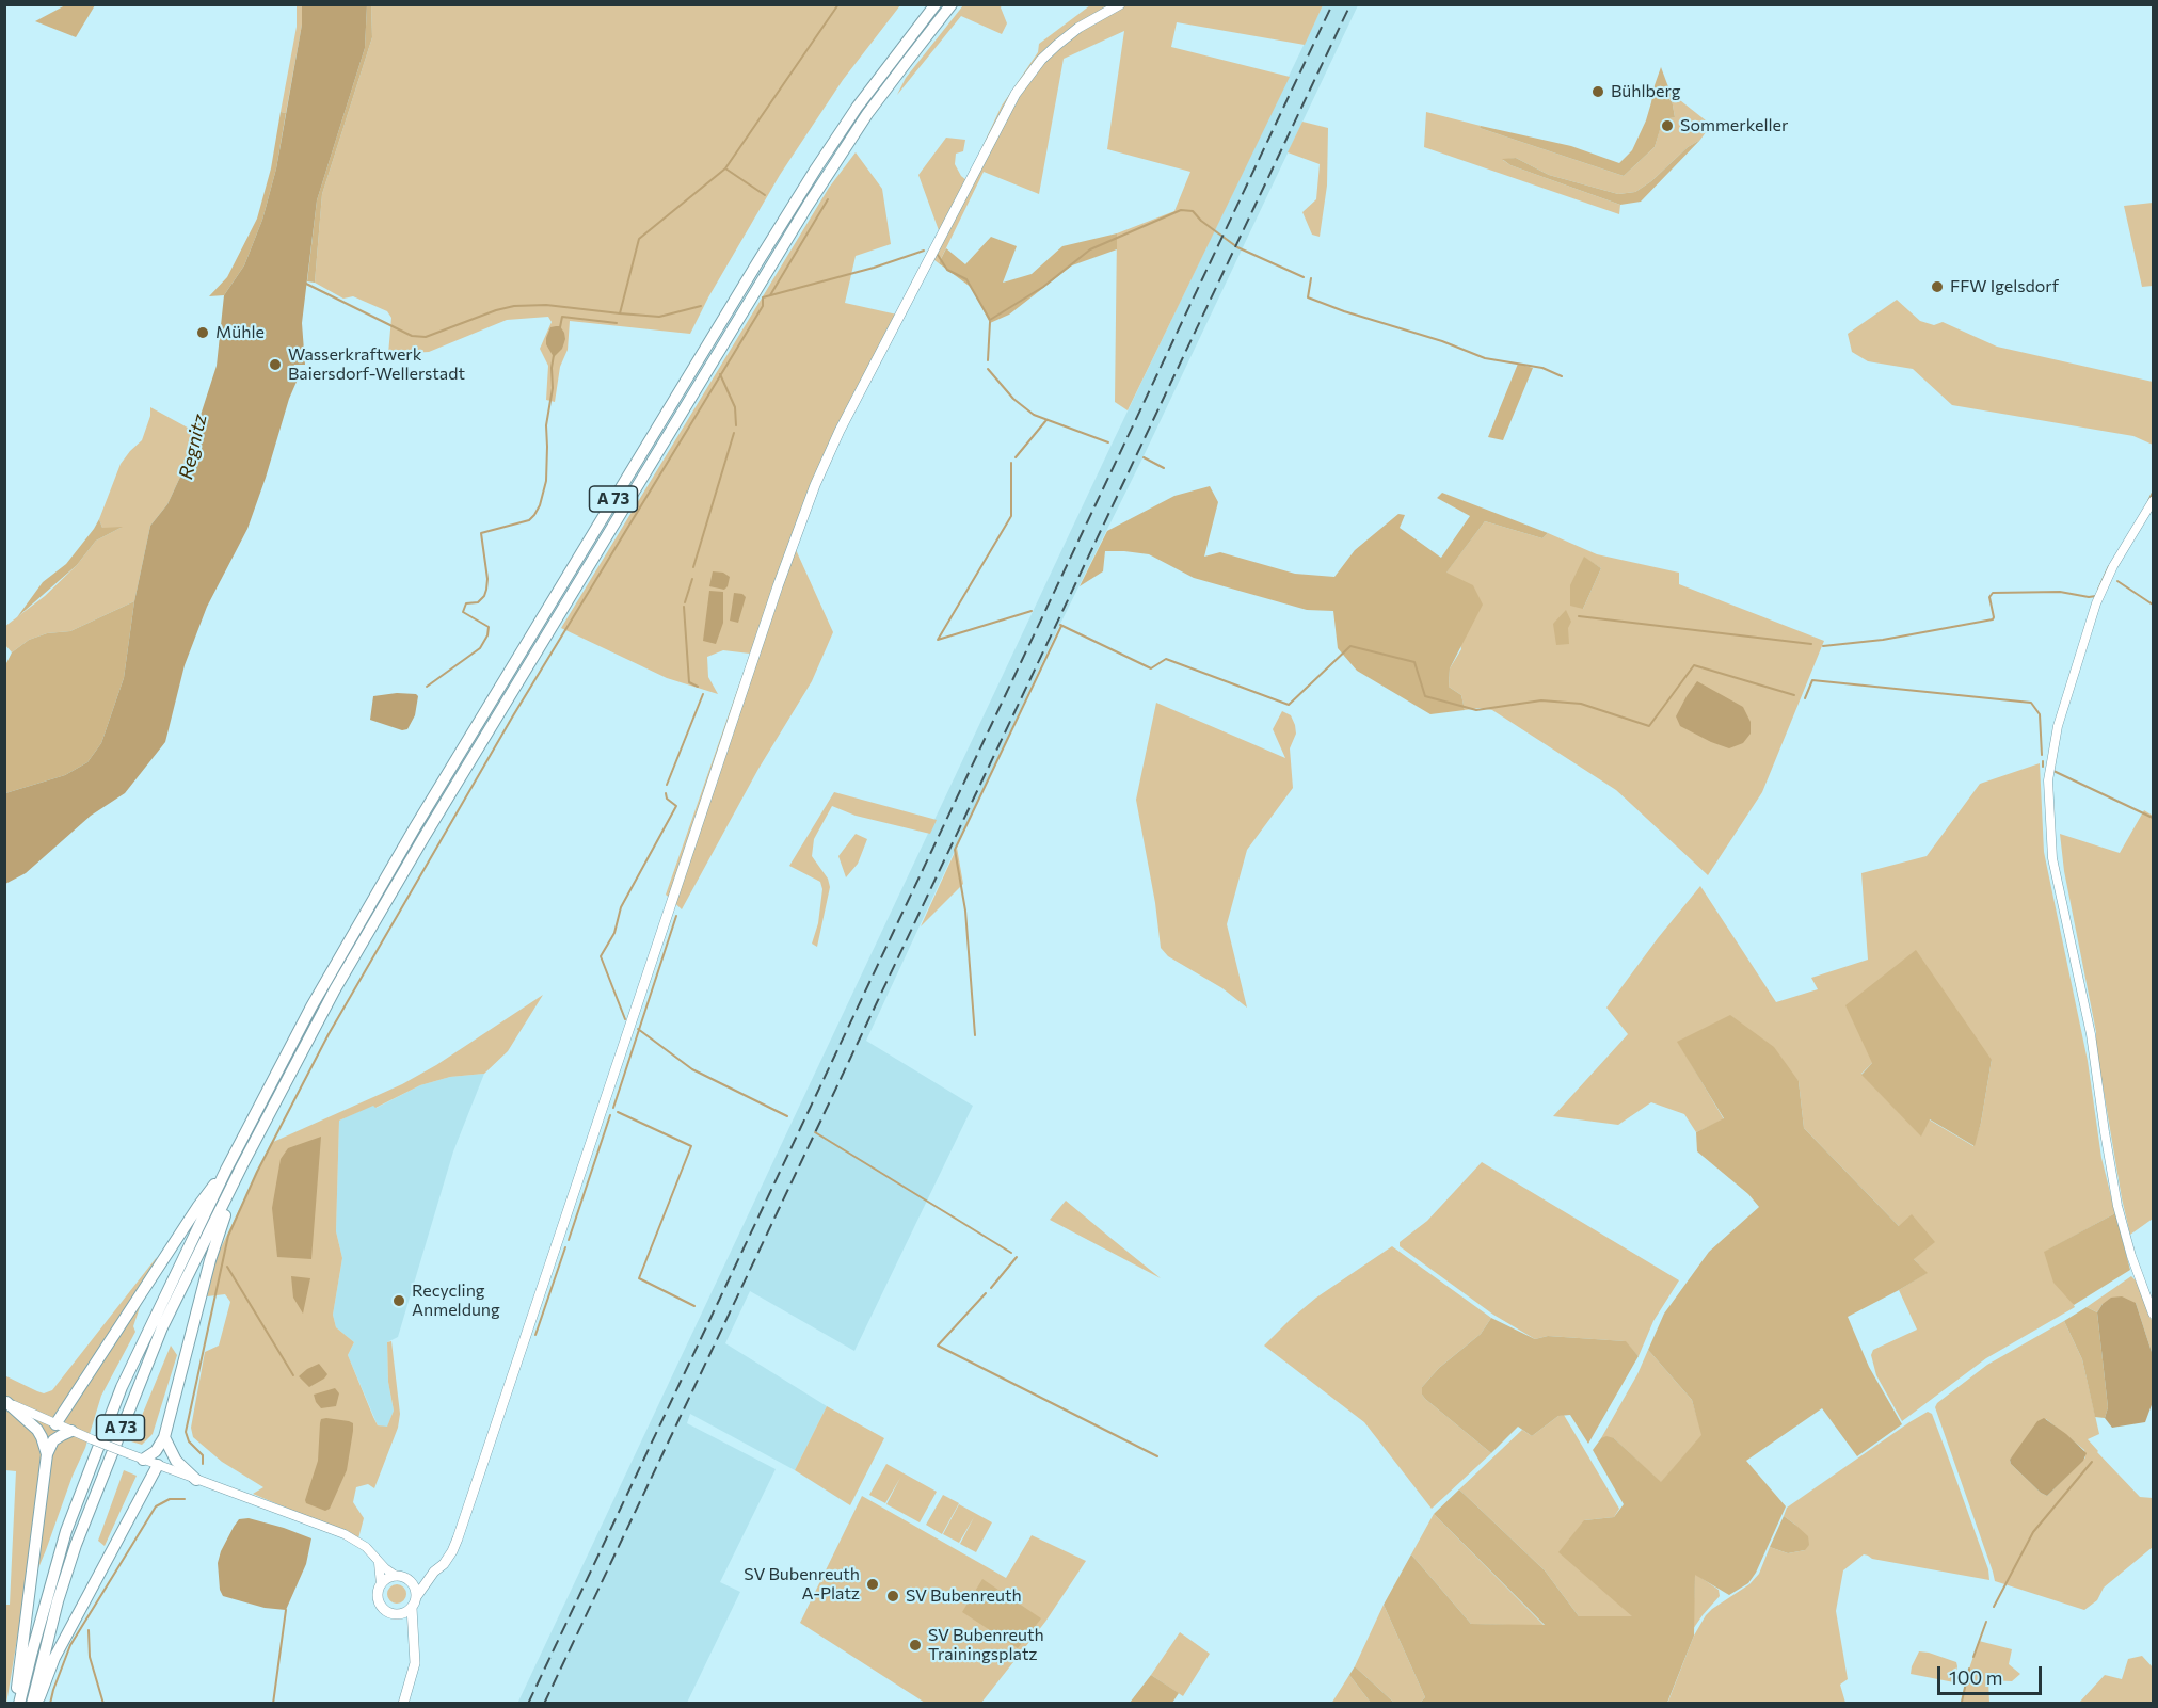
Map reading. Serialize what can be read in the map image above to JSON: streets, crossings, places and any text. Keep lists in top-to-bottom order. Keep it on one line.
{"streets":{"highway":["A 73"]},"water":["Regnitz"],"places":["Bühlberg","Sommerkeller","FFW Igelsdorf","Mühle","Wasserkraftwerk Baiersdorf-Wellerstadt","Recycling Anmeldung","SV Bubenreuth A-Platz","SV Bubenreuth","SV Bubenreuth Trainingsplatz"],"scale_bar":"100 m"}
